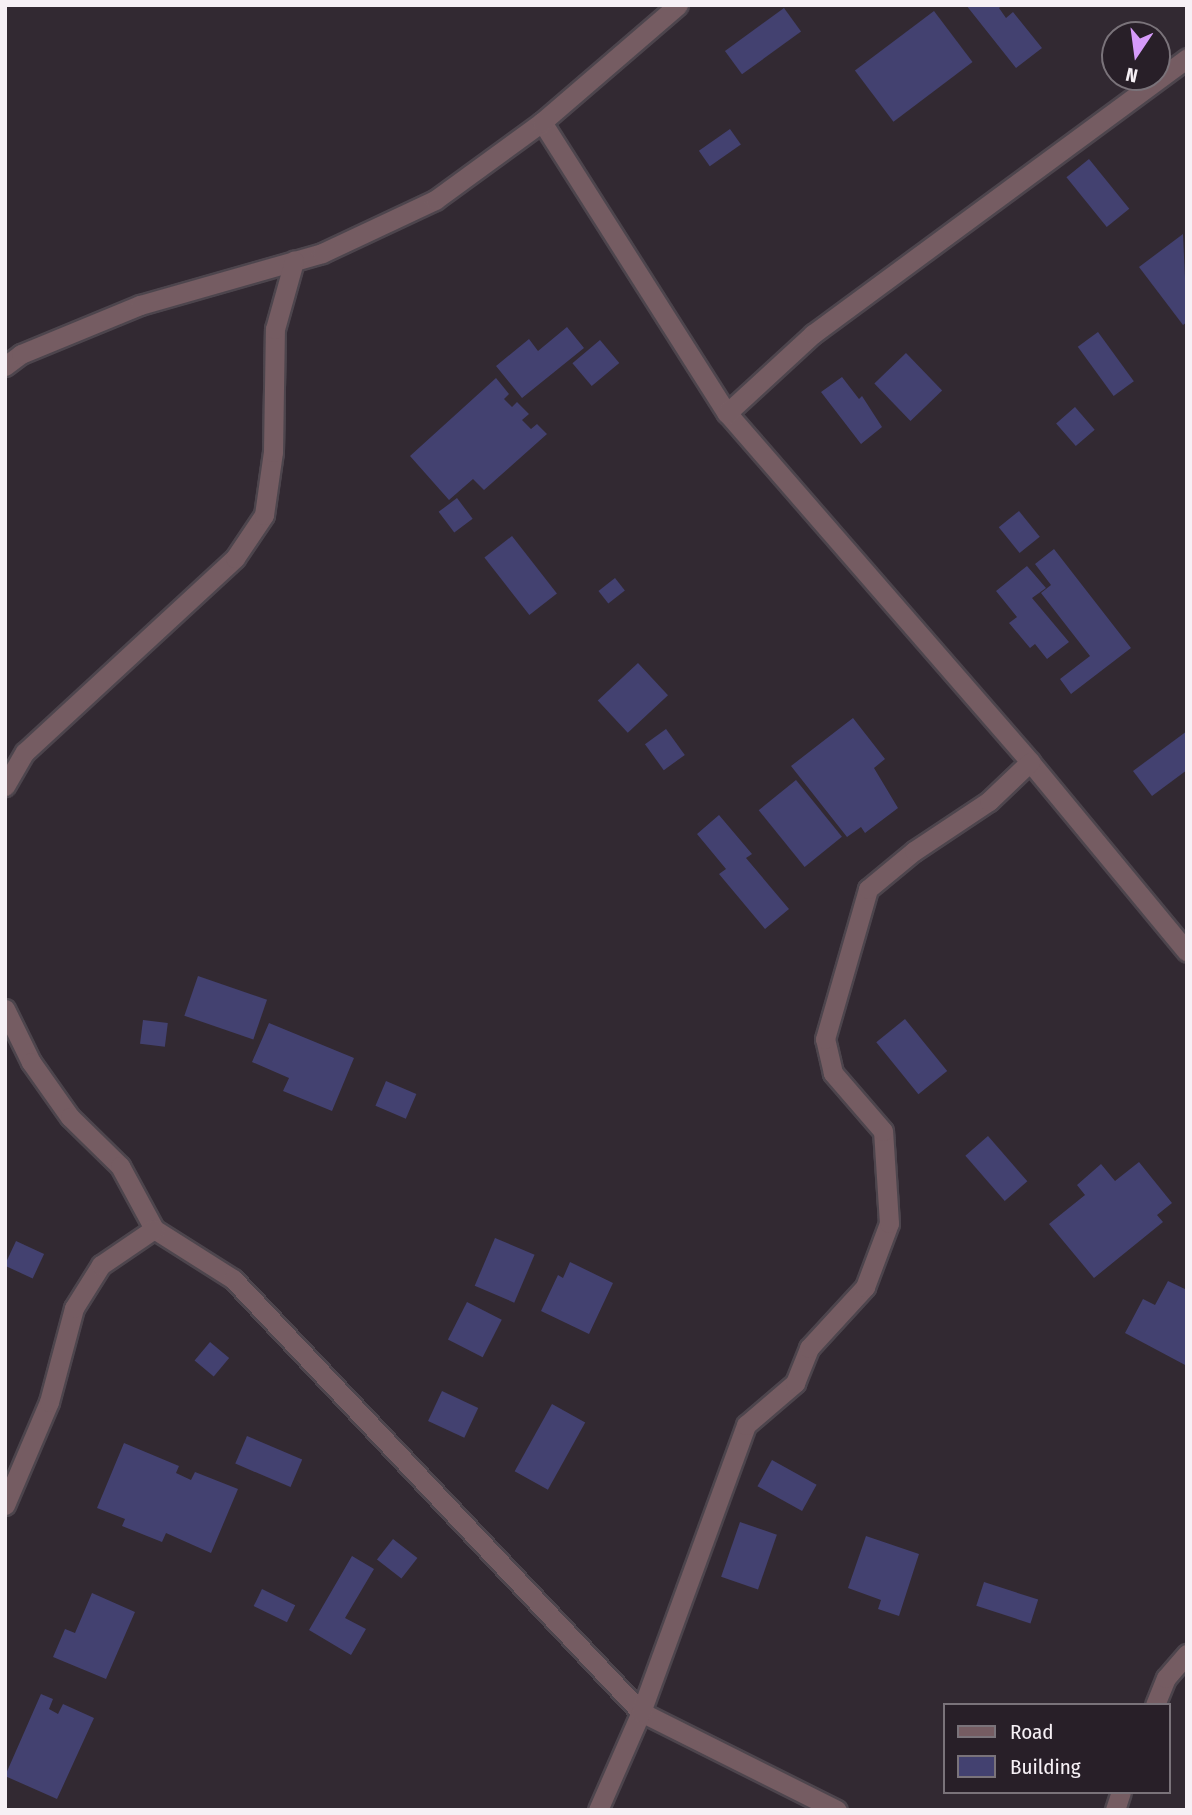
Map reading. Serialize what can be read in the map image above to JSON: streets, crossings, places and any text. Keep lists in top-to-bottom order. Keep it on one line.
{"legend":["Road","Building"],"north":"bottom"}
